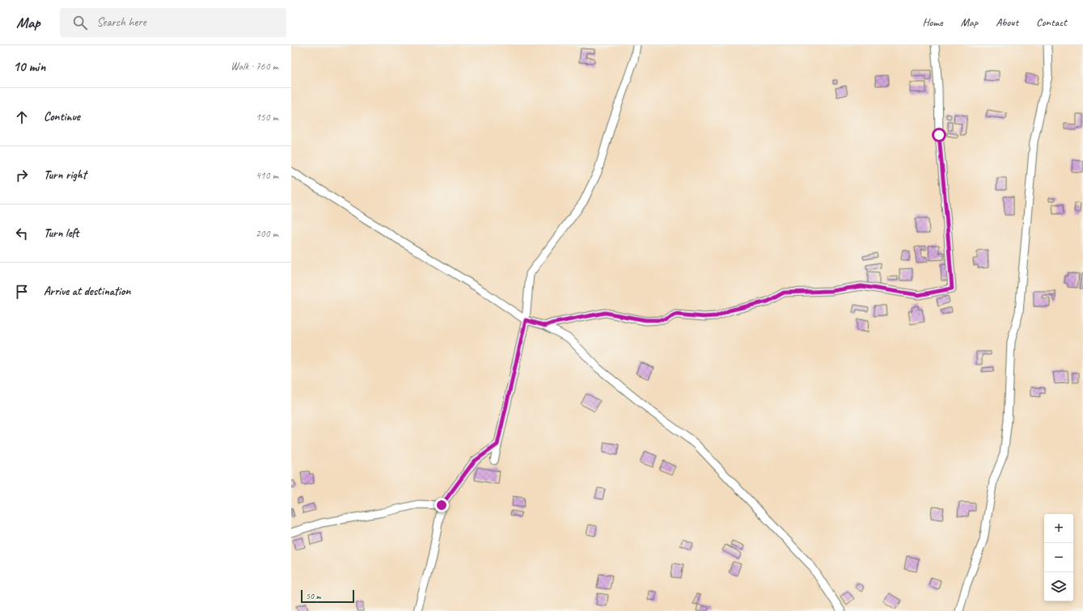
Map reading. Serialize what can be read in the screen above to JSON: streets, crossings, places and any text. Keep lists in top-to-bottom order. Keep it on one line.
{"scale_bar":"50 m","page":{"header":"Map","search":"Search here","nav":["Home","Map","About","Contact"],"heading":["10 min","Walk · 760 m"],"list":[["Continue","150 m"],["Turn right","410 m"],["Turn left","200 m"],"Arrive at destination"],"map_buttons":["+","−"],"scale":"50 m"}}
